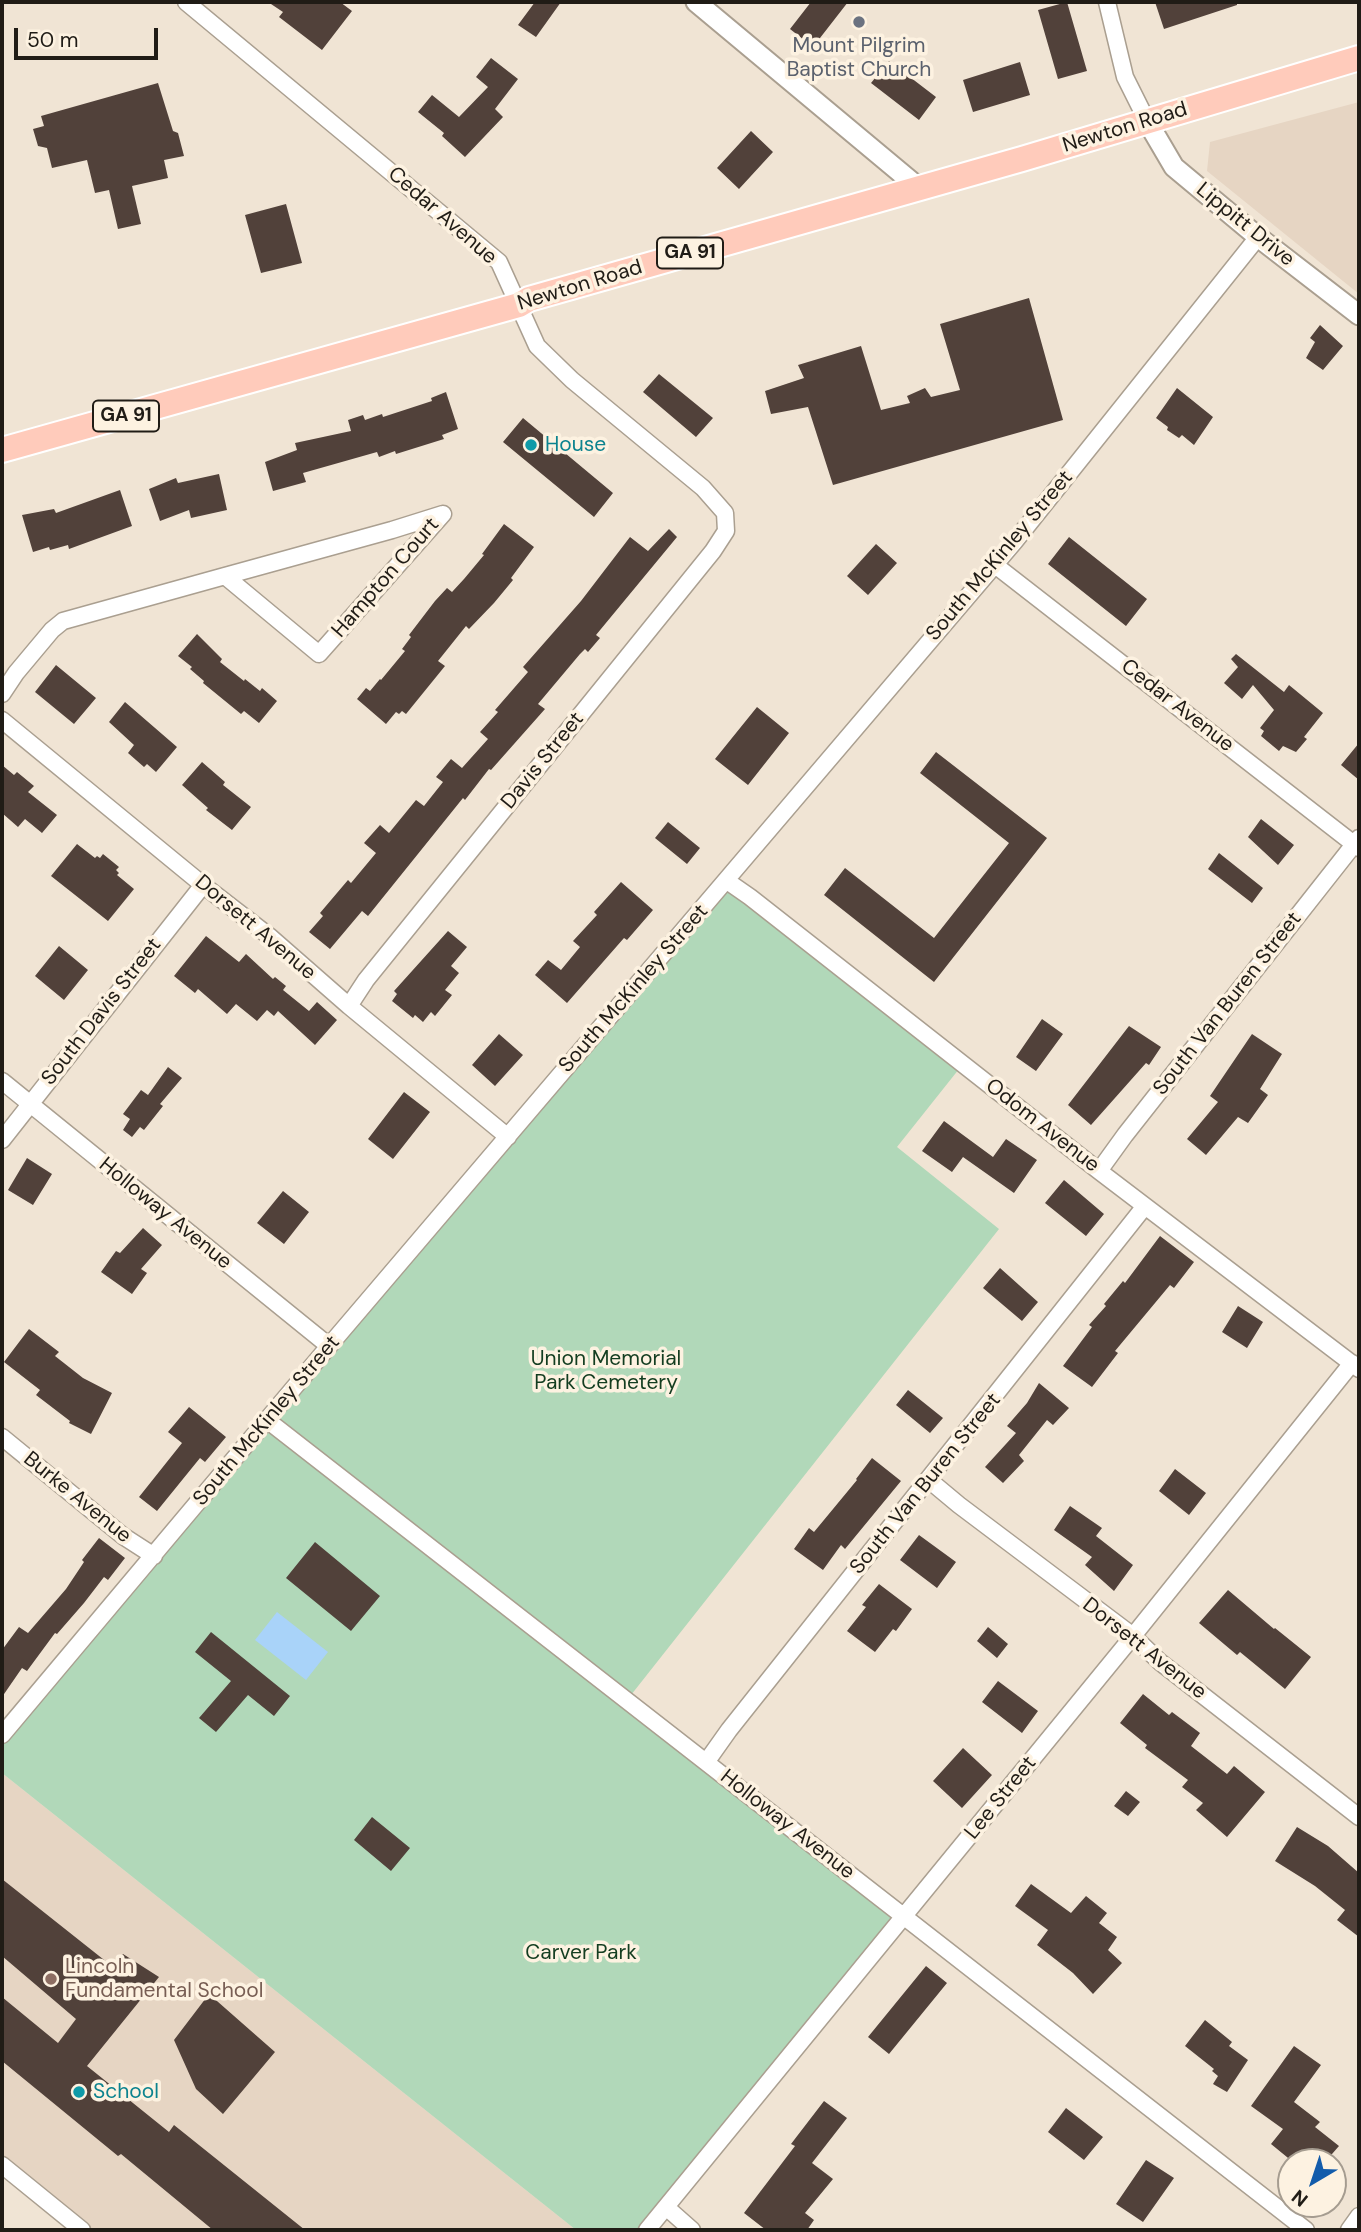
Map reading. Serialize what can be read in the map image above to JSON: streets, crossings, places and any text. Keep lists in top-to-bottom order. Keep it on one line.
{"streets":{"main road":["Newton Road","GA 91"],"street":["Cedar Avenue","Lippitt Drive","South McKinley Street","Hampton Court","Davis Street","Dorsett Avenue","South Van Buren Street","South Davis Street","Odom Avenue","Holloway Avenue","Burke Avenue","Lee Street"]},"crossings":[["Newton Road","Cedar Avenue"],["Newton Road","Lippitt Drive"],["Cedar Avenue","South McKinley Street"],["Cedar Avenue","Davis Street"],["Cedar Avenue","South Van Buren Street"],["Lippitt Drive","South McKinley Street"],["South McKinley Street","Dorsett Avenue"],["South McKinley Street","Odom Avenue"],["South McKinley Street","Holloway Avenue"],["South McKinley Street","Burke Avenue"],["Davis Street","Dorsett Avenue"],["Dorsett Avenue","South Van Buren Street"],["Dorsett Avenue","South Davis Street"],["Dorsett Avenue","Lee Street"],["South Van Buren Street","Odom Avenue"],["South Van Buren Street","Holloway Avenue"],["South Davis Street","Holloway Avenue"],["Odom Avenue","Lee Street"],["Holloway Avenue","Lee Street"]],"parks":["Union Memorial Park Cemetery","Carver Park"],"places":["Mount Pilgrim Baptist Church","House","Lincoln Fundamental School","School"],"scale_bar":"50 m","north":"bottom left"}
